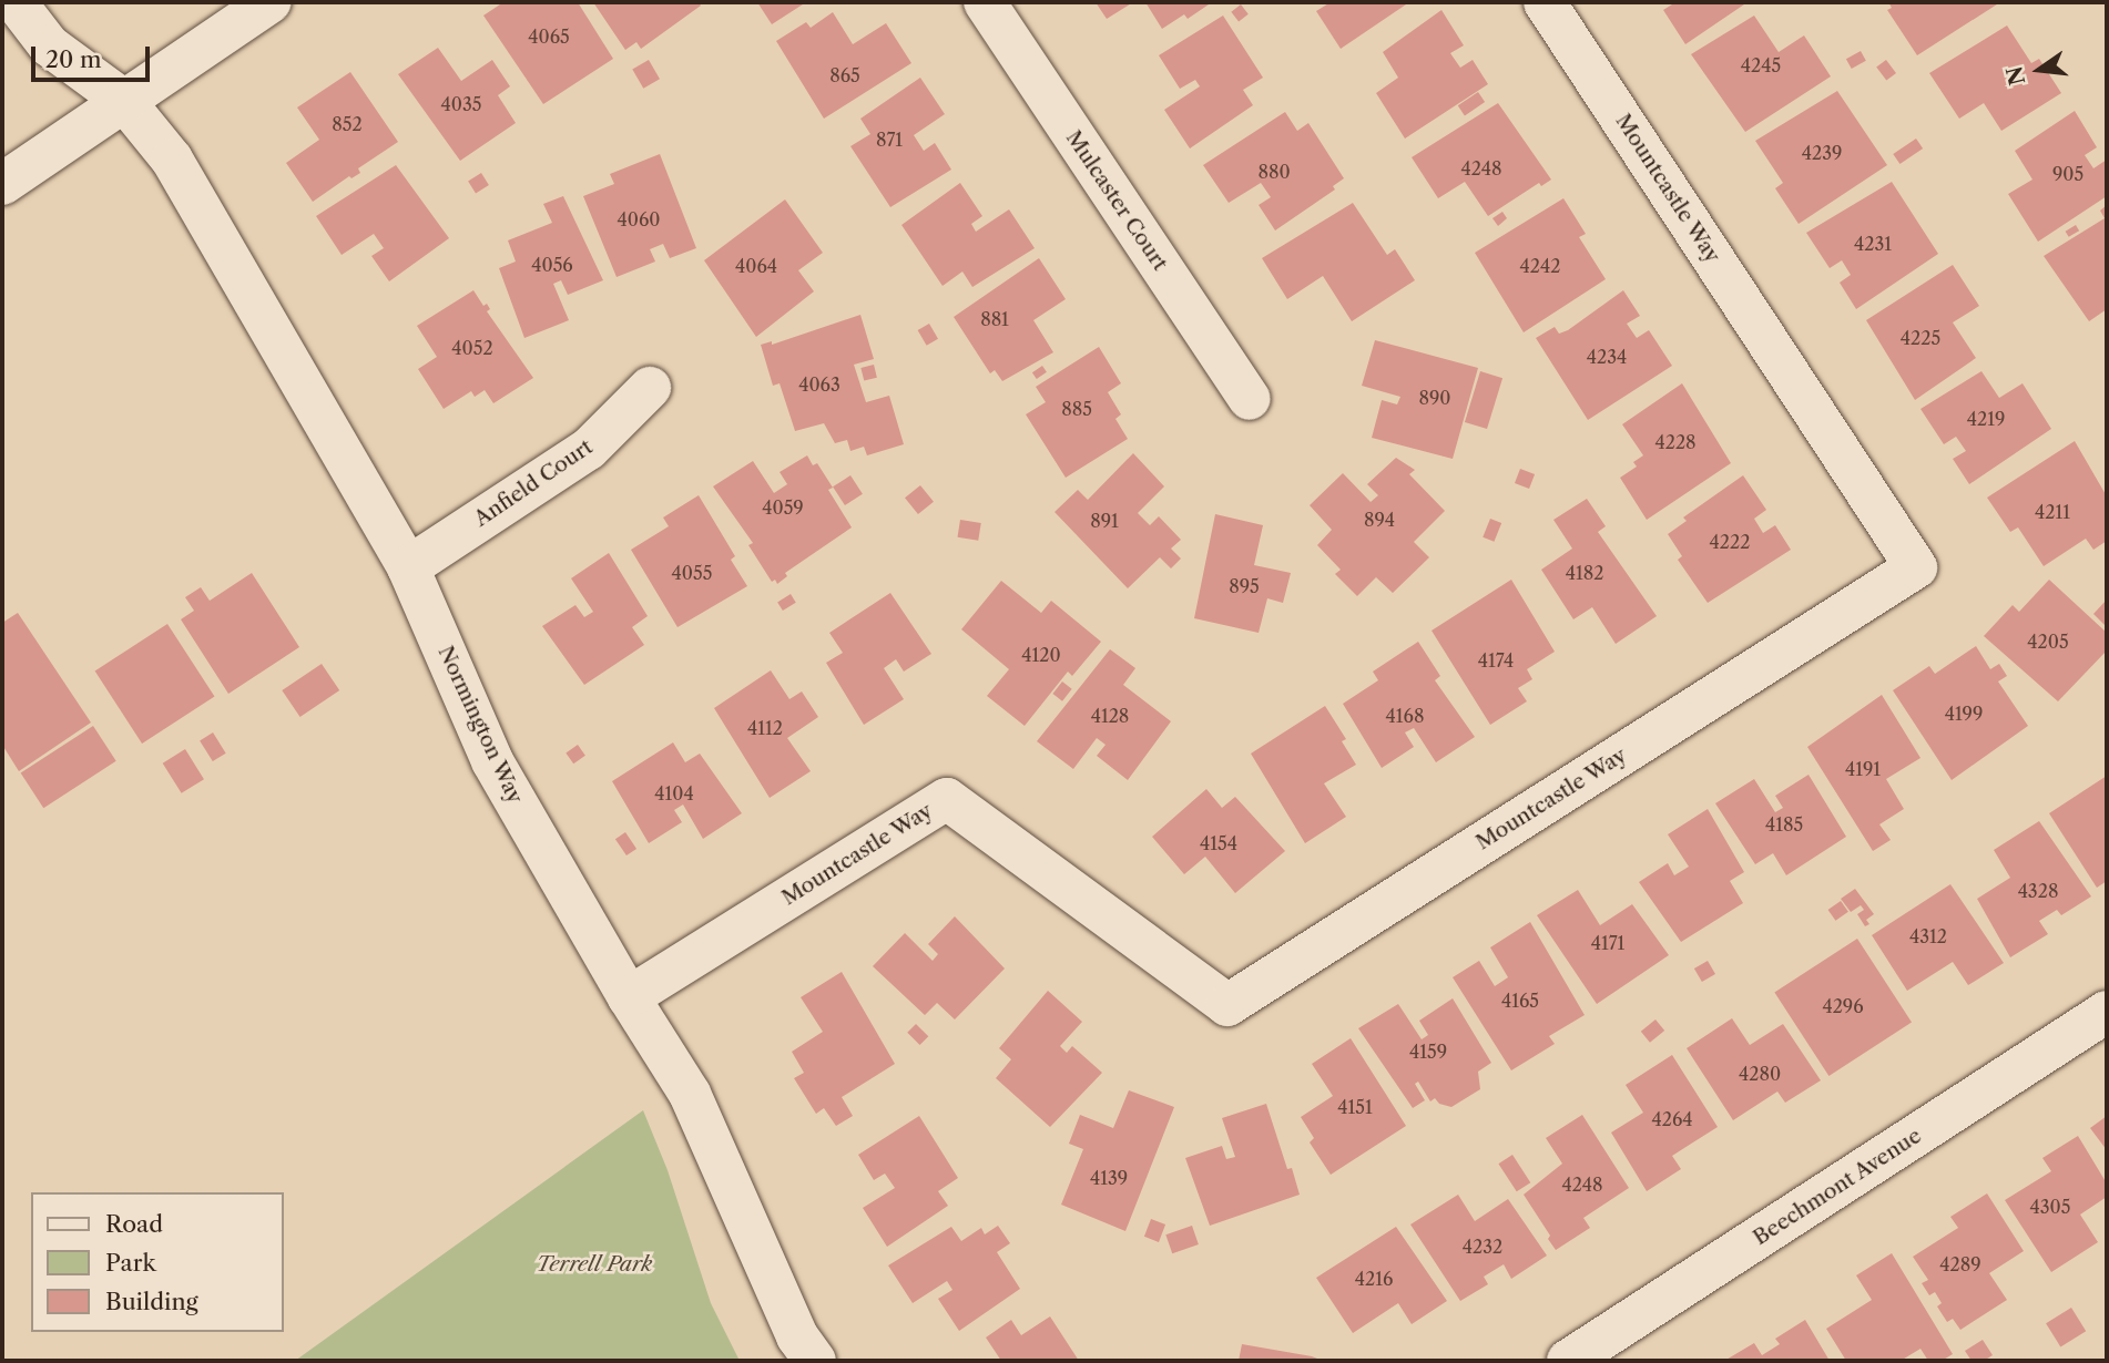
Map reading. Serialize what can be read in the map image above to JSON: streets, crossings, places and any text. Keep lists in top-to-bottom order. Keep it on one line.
{"streets":{"street":["Mountcastle Way","Mulcaster Court","Anfield Court","Normington Way","Beechmont Avenue"]},"crossings":[["Mountcastle Way","Normington Way"],["Anfield Court","Normington Way"]],"parks":["Terrell Park"],"house_numbers":["4065","4245","865","4035","852","871","4239","4248","880","905","4060","4231","4056","4064","4242","881","4225","4052","4234","4063","890","885","4219","4228","4059","4211","894","891","4222","4055","4182","895","4205","4120","4174","4199","4128","4168","4112","4191","4104","4185","4154","4328","4312","4171","4165","4296","4159","4280","4151","4264","4139","4248","4305","4232","4289","4216"],"legend":["Road","Park","Building"],"scale_bar":"20 m","north":"left"}
